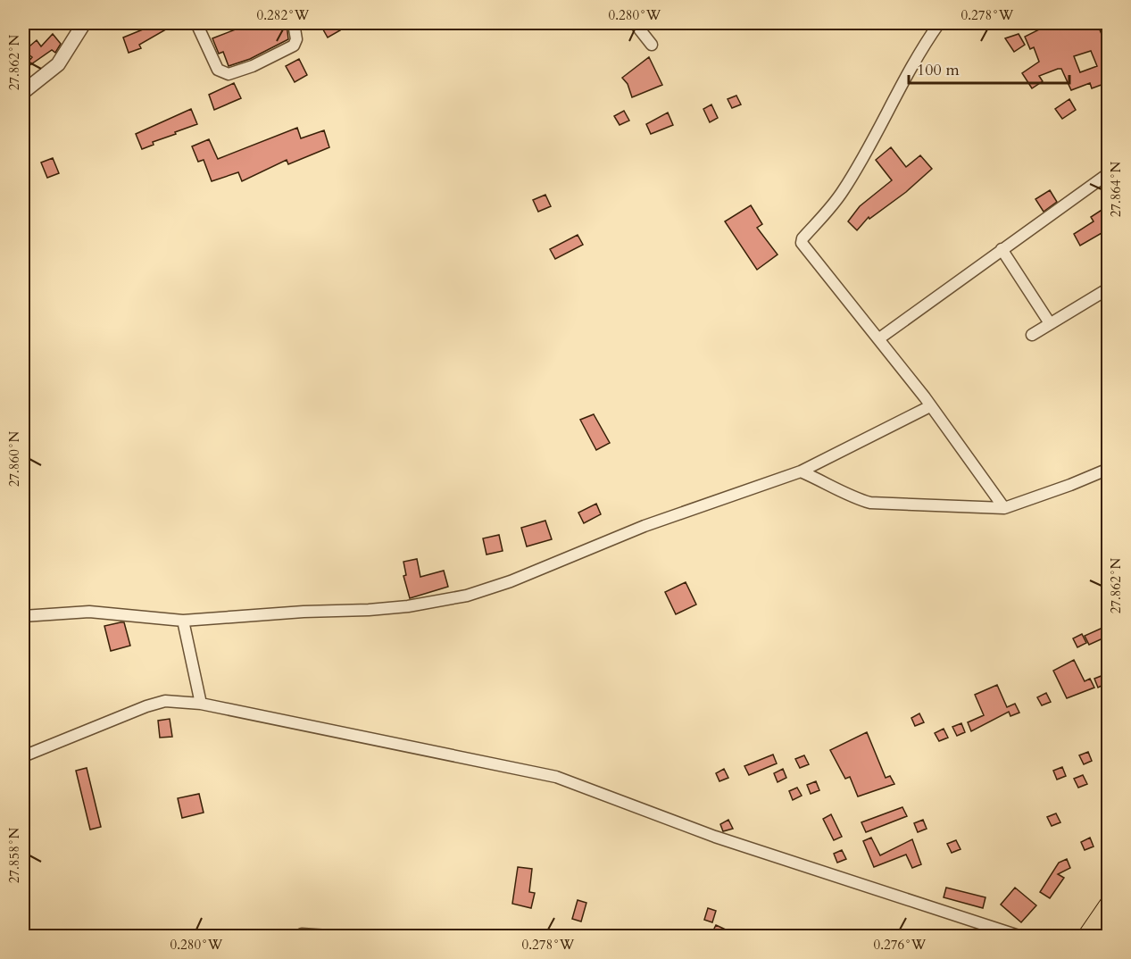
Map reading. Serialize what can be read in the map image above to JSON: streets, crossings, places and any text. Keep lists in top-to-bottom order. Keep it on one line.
{"scale_bar":"100 m","coordinates":["0.282°W","0.280°W","0.278°W","27.862°N","27.864°N","27.860°N","27.858°N","0.276°W"]}
